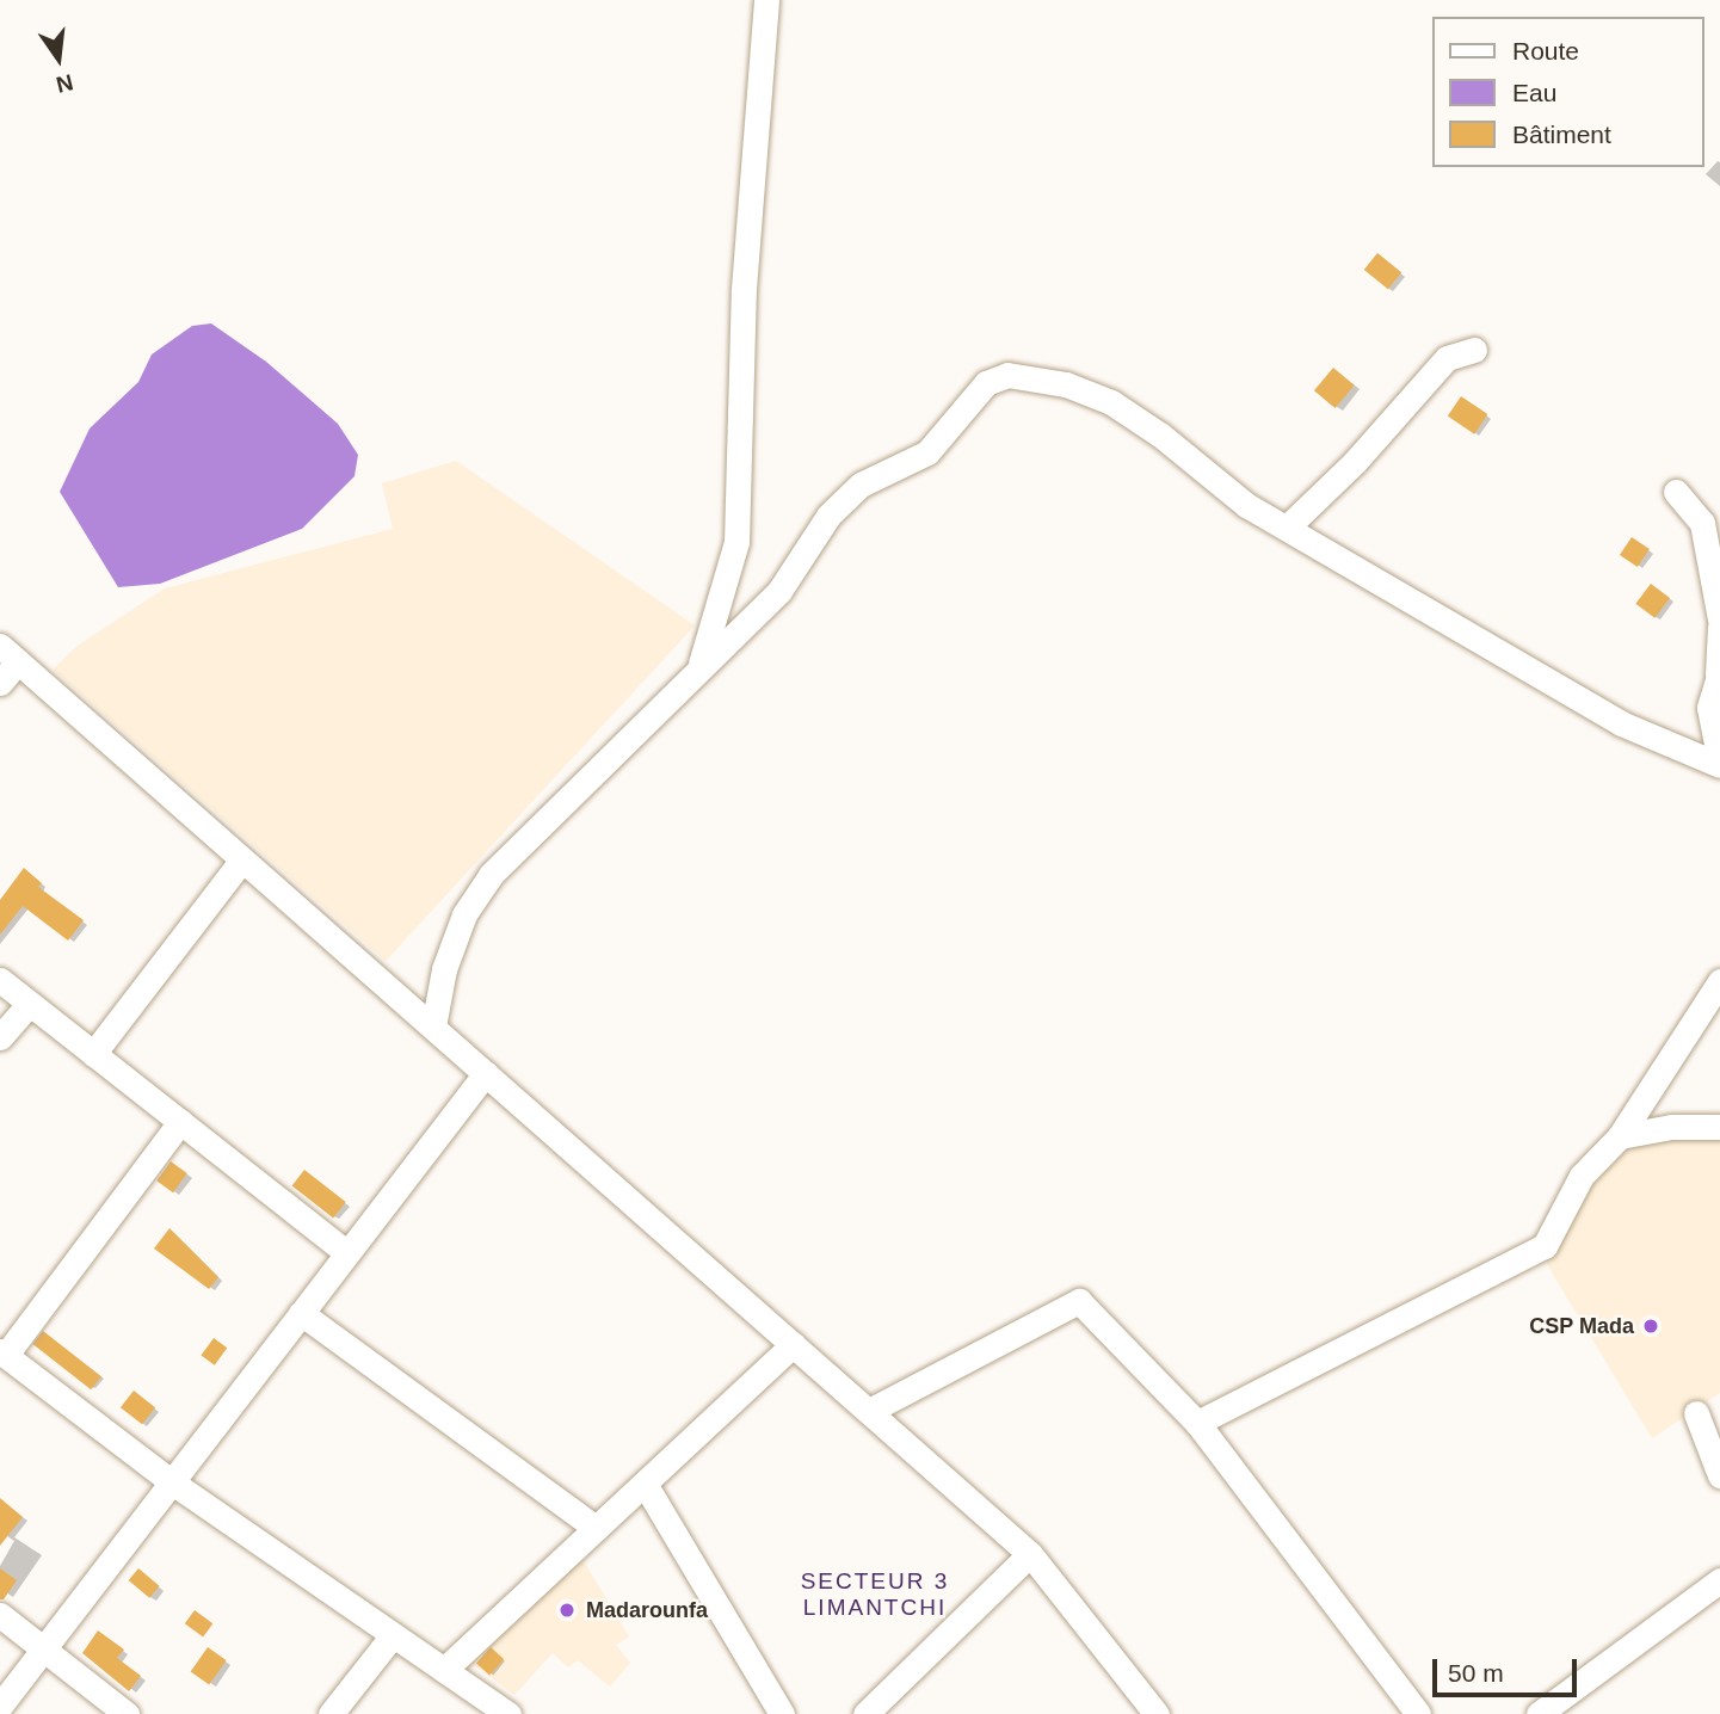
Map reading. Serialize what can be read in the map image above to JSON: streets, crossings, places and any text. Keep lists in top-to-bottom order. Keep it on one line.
{"districts":["SECTEUR 3 LIMANTCHI"],"places":["CSP Mada","Madarounfa"],"legend":["Route","Eau","Bâtiment"],"scale_bar":"50 m","north":"bottom"}
